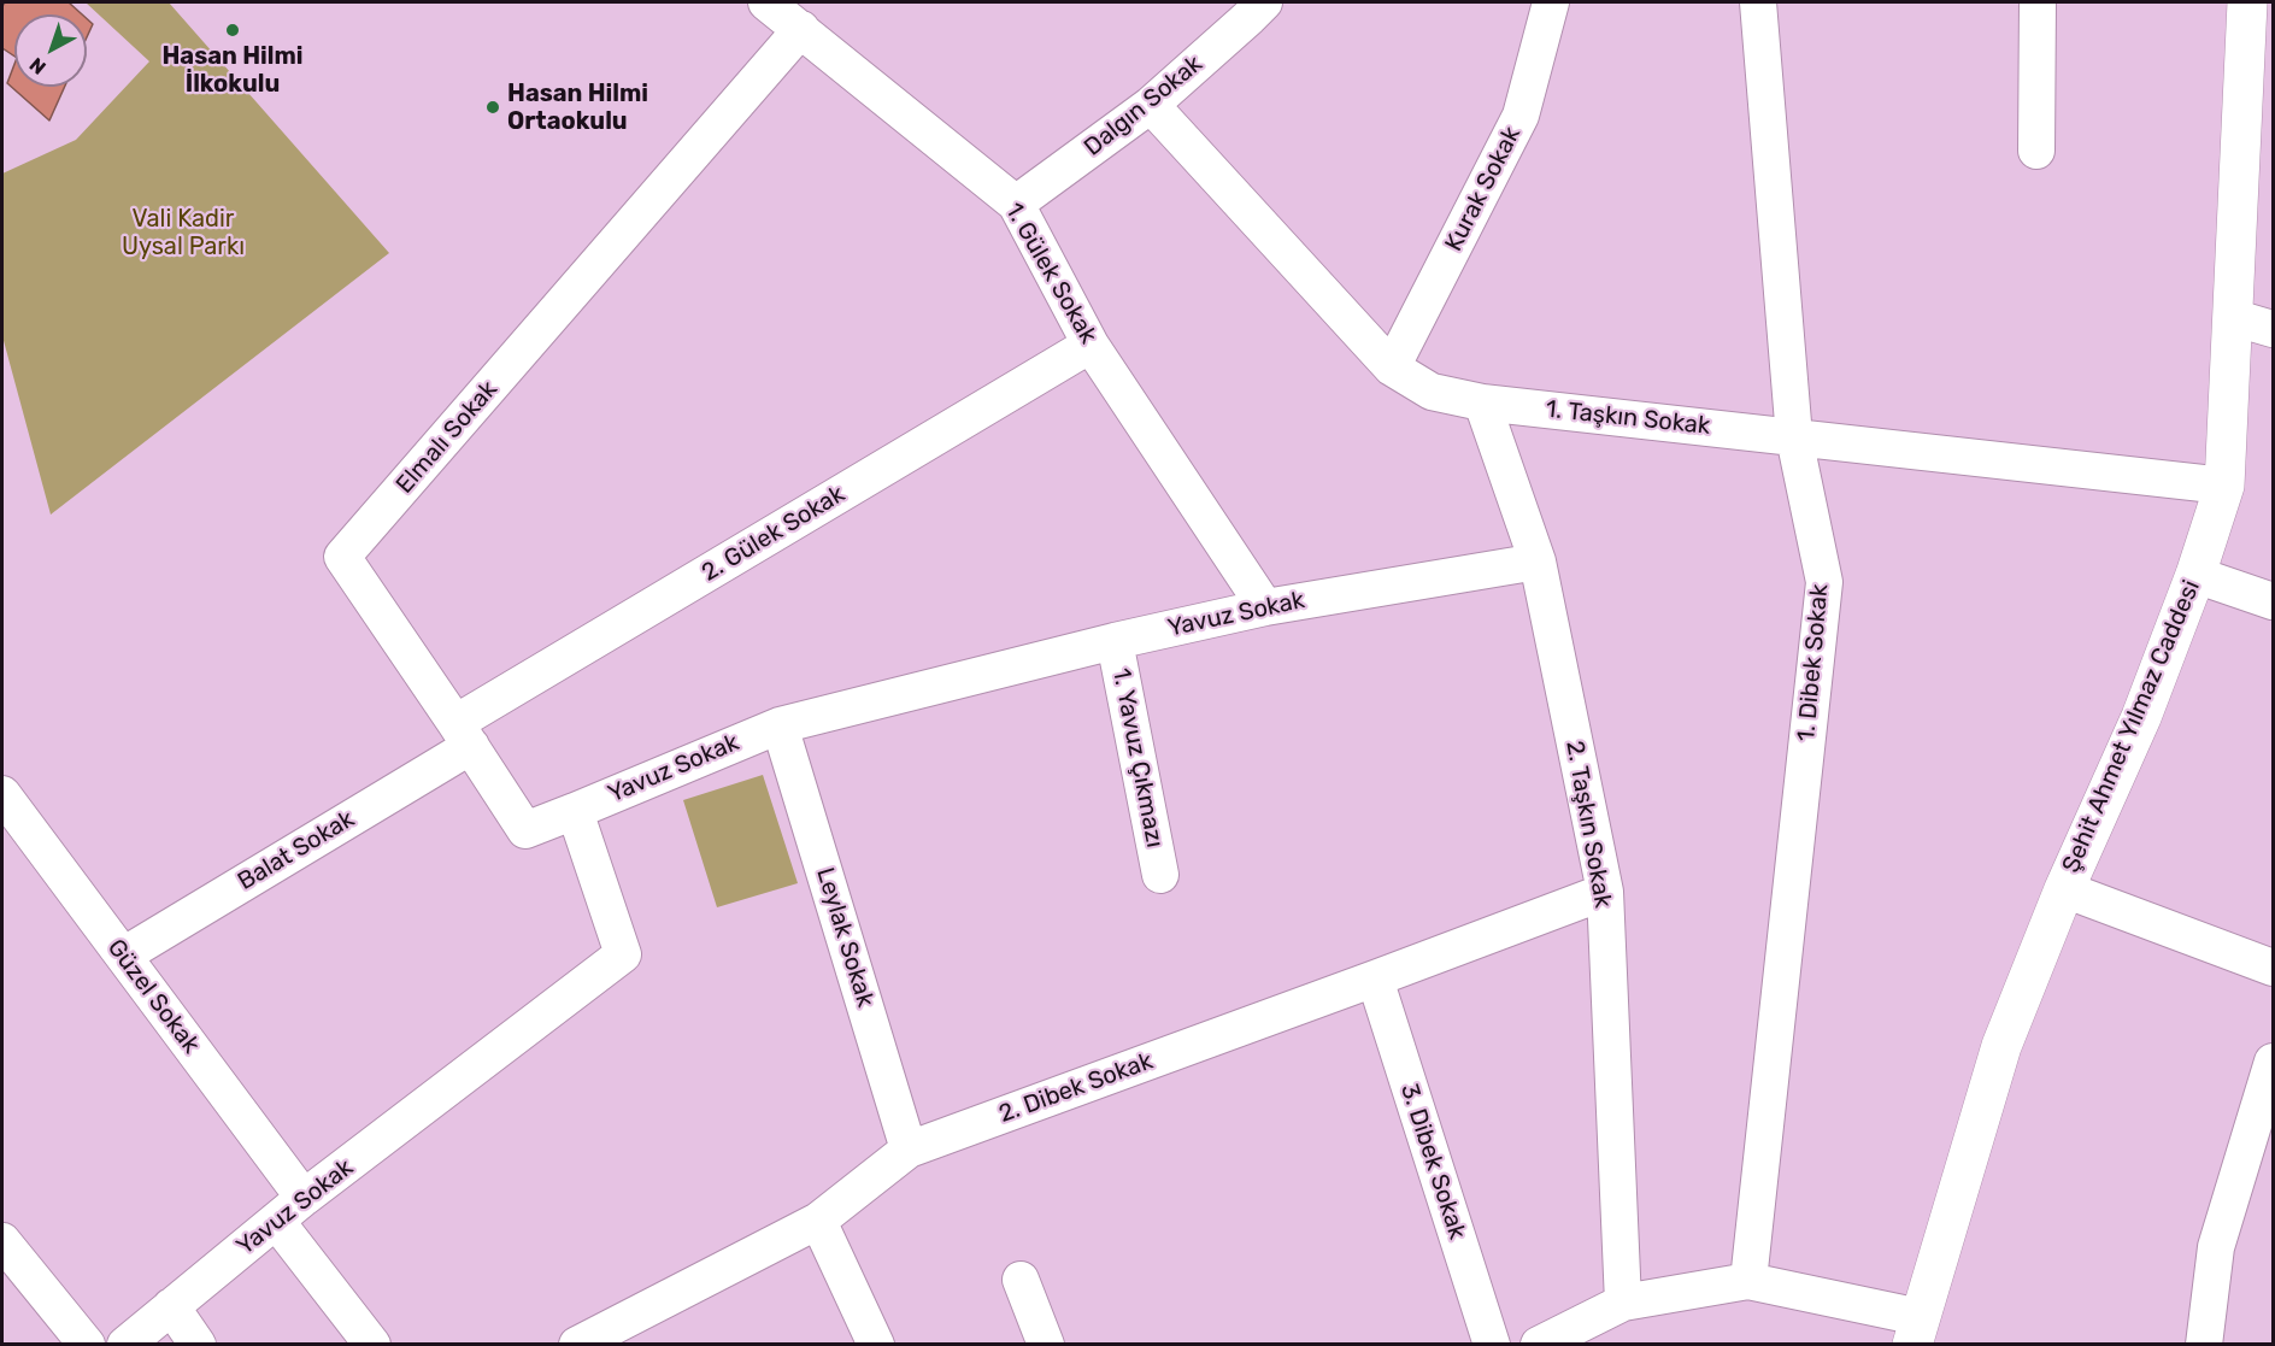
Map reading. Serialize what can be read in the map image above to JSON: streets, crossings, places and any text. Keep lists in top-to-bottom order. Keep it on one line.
{"streets":{"street":["Dalgın Sokak","Kurak Sokak","1. Gülek Sokak","1. Taşkın Sokak","Elmalı Sokak","2. Gülek Sokak","Yavuz Sokak","1. Dibek Sokak","Şehit Ahmet Yılmaz Caddesi","1. Yavuz Çıkmazı","2. Taşkın Sokak","Balat Sokak","Leylak Sokak","Güzel Sokak","2. Dibek Sokak","3. Dibek Sokak"]},"crossings":[["Dalgın Sokak","1. Gülek Sokak"],["Dalgın Sokak","1. Taşkın Sokak"],["Kurak Sokak","1. Taşkın Sokak"],["1. Gülek Sokak","Elmalı Sokak"],["1. Gülek Sokak","2. Gülek Sokak"],["1. Gülek Sokak","Yavuz Sokak"],["1. Taşkın Sokak","1. Dibek Sokak"],["1. Taşkın Sokak","Şehit Ahmet Yılmaz Caddesi"],["1. Taşkın Sokak","2. Taşkın Sokak"],["Elmalı Sokak","2. Gülek Sokak"],["Elmalı Sokak","Yavuz Sokak"],["Elmalı Sokak","Balat Sokak"],["2. Gülek Sokak","Balat Sokak"],["Yavuz Sokak","1. Yavuz Çıkmazı"],["Yavuz Sokak","2. Taşkın Sokak"],["Yavuz Sokak","Leylak Sokak"],["Yavuz Sokak","Güzel Sokak"],["2. Taşkın Sokak","2. Dibek Sokak"],["Balat Sokak","Güzel Sokak"],["Leylak Sokak","2. Dibek Sokak"],["2. Dibek Sokak","3. Dibek Sokak"]],"parks":["Vali Kadir Uysal Parkı"],"places":["Hasan Hilmi İlkokulu","Hasan Hilmi Ortaokulu"],"north":"bottom left"}
